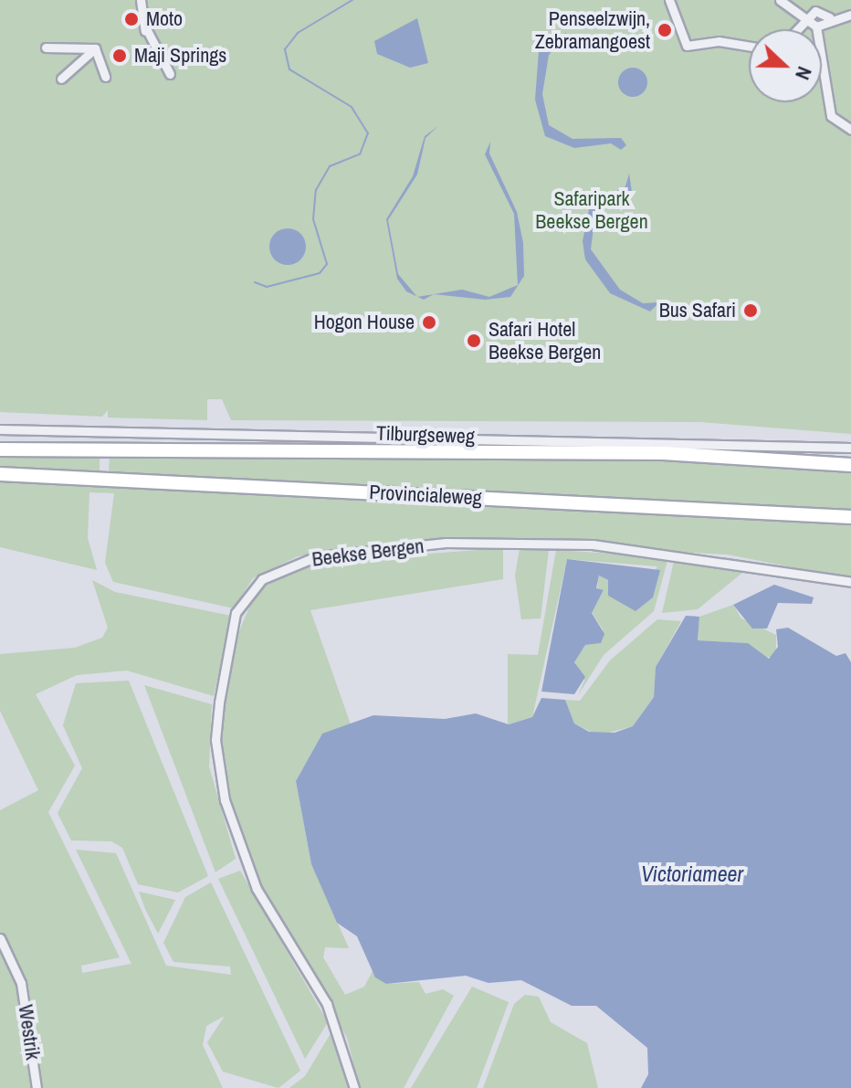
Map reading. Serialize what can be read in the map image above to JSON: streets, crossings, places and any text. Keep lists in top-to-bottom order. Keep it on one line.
{"streets":{"highway":["Provincialeweg"],"street":["Tilburgseweg","Beekse Bergen","Westrik"]},"water":["Victoriameer"],"parks":["Safaripark Beekse Bergen"],"places":["Moto","Penseelzwijn, Zebramangoest","Maji Springs","Bus Safari","Hogon House","Safari Hotel Beekse Bergen"],"north":"right"}
